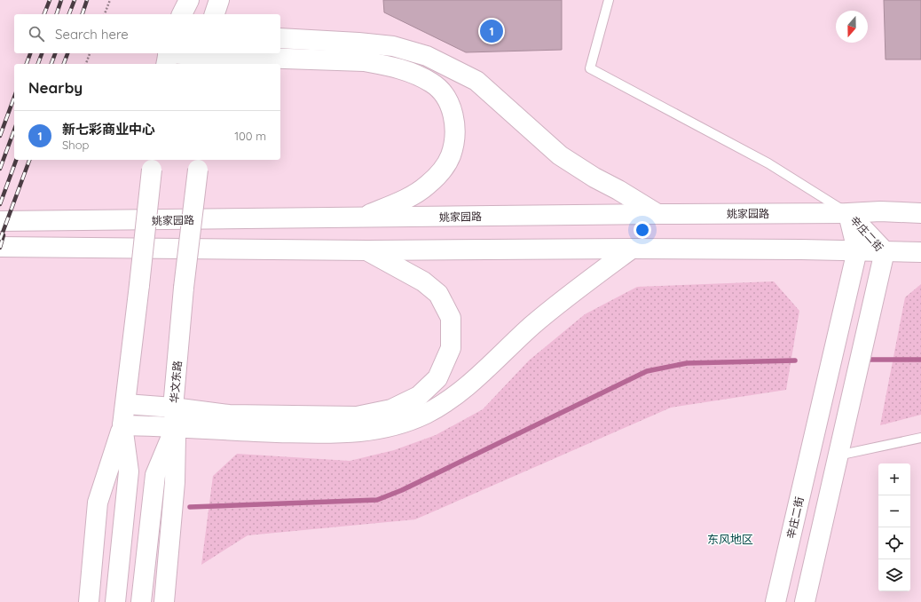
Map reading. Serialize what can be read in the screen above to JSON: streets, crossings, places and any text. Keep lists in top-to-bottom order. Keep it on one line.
{"streets":{"main road":["姚家园路","辛庄二街","华文东路"]},"crossings":[["姚家园路","辛庄二街"]],"districts":["东风地区"],"north":"bottom","page":{"search":"Search here","pins":"1","heading":"Nearby","list":[{"mark":"1","name":"新七彩商业中心","note":"Shop","value":"100 m"}],"map_buttons":["+","−"]}}
